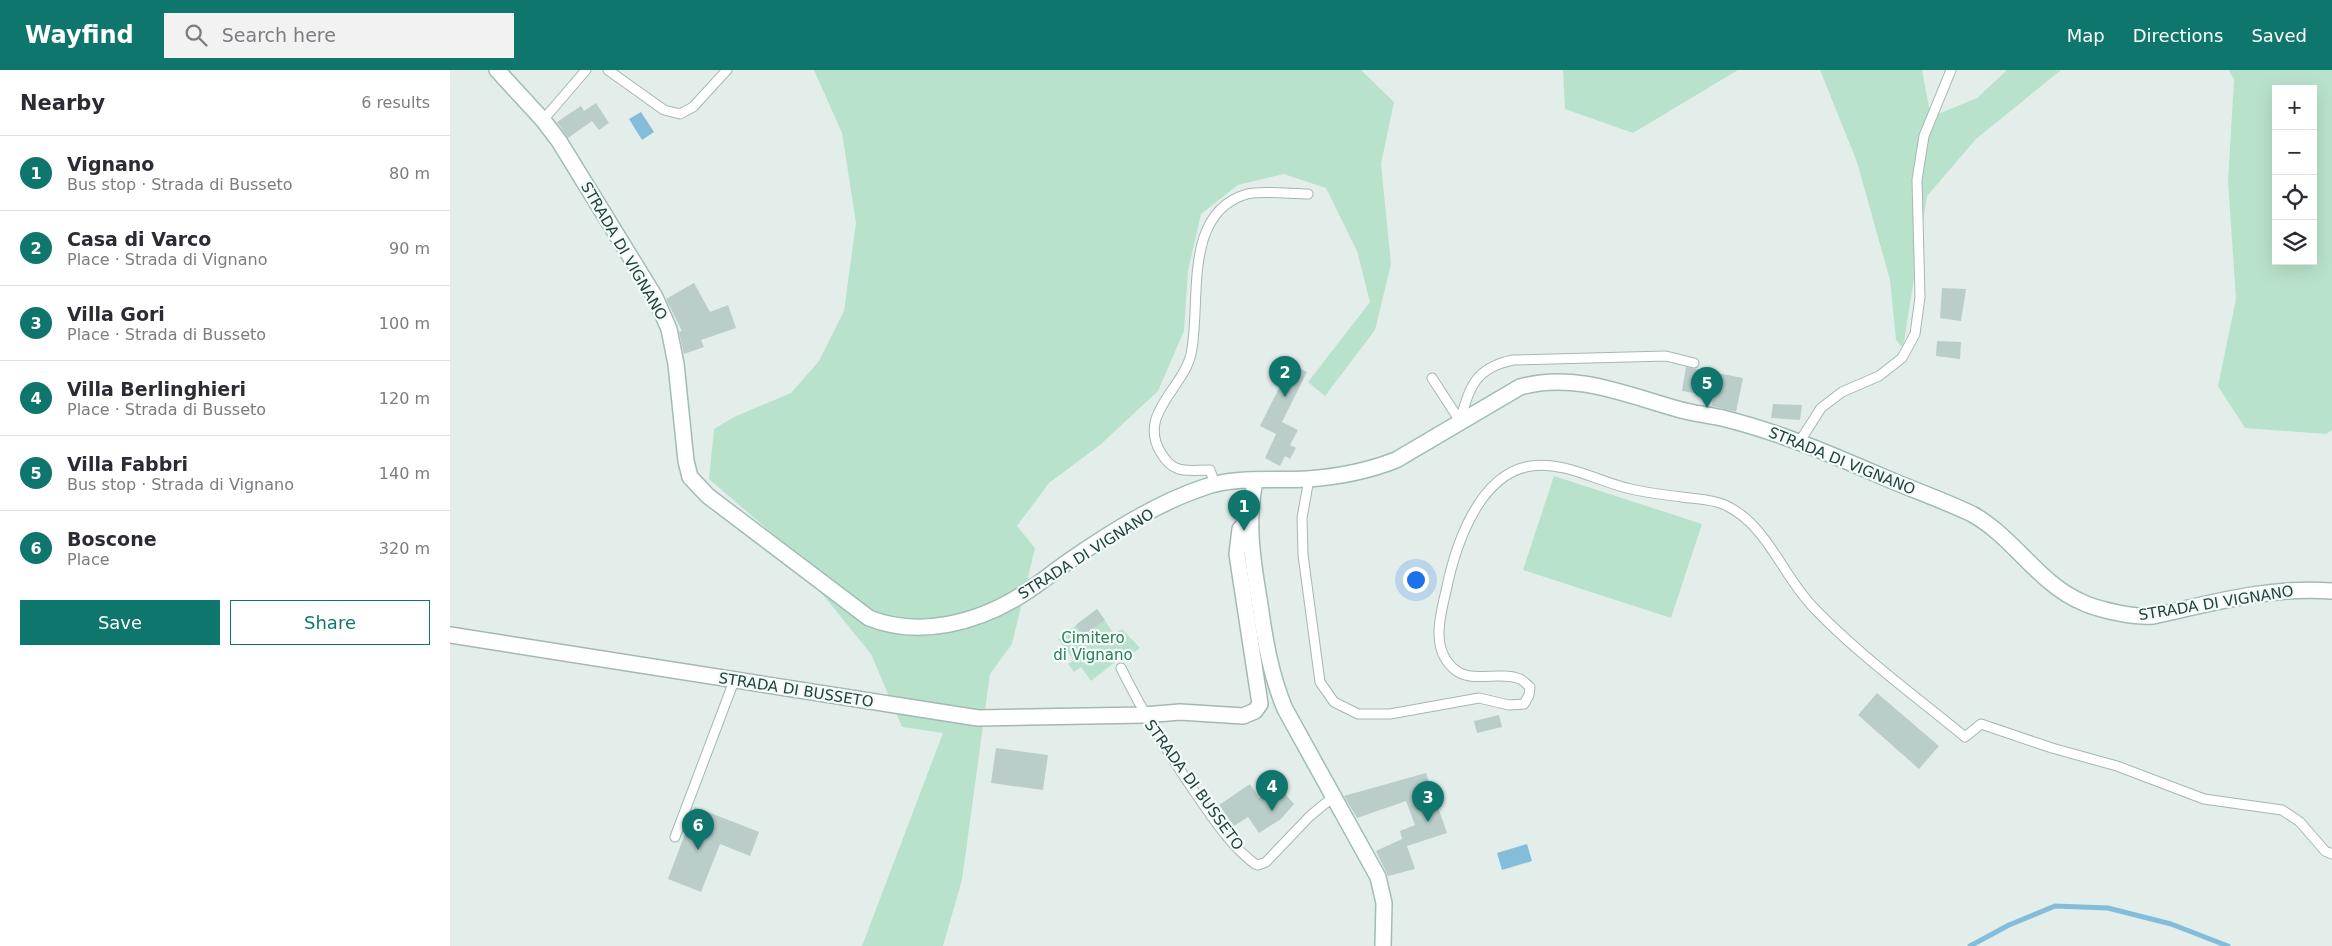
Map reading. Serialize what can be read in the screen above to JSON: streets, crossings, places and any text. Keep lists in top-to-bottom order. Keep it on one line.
{"streets":{"street":["STRADA DI VIGNANO","STRADA DI BUSSETO"]},"crossings":[["STRADA DI VIGNANO","STRADA DI BUSSETO"]],"parks":["Cimitero di Vignano"],"page":{"header":"Wayfind","search":"Search here","nav":["Map","Directions","Saved"],"heading":["Nearby","6 results"],"map_buttons":["+","−"],"list":[{"mark":"1","name":"Vignano","note":"Bus stop · Strada di Busseto","value":"80 m"},{"mark":"2","name":"Casa di Varco","note":"Place · Strada di Vignano","value":"90 m"},{"mark":"3","name":"Villa Gori","note":"Place · Strada di Busseto","value":"100 m"},{"mark":"4","name":"Villa Berlinghieri","note":"Place · Strada di Busseto","value":"120 m"},{"mark":"5","name":"Villa Fabbri","note":"Bus stop · Strada di Vignano","value":"140 m"},{"mark":"6","name":"Boscone","note":"Place","value":"320 m"}],"pins":["2","5","1","4","3","6"],"buttons":["Save","Share"]}}
